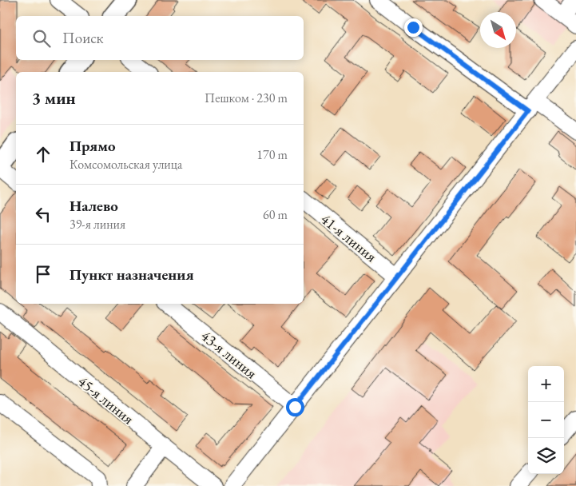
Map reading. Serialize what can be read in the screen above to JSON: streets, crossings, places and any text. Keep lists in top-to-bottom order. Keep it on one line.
{"streets":{"street":["41-я линия","43-я линия","45-я линия"]},"north":"bottom right","page":{"search":"Поиск","heading":["3 мин","Пешком · 230 m"],"list":[["Прямо","Комсомольская улица","170 m"],["Налево","39-я линия","60 m"],"Пункт назначения"],"map_buttons":["+","−"]}}
